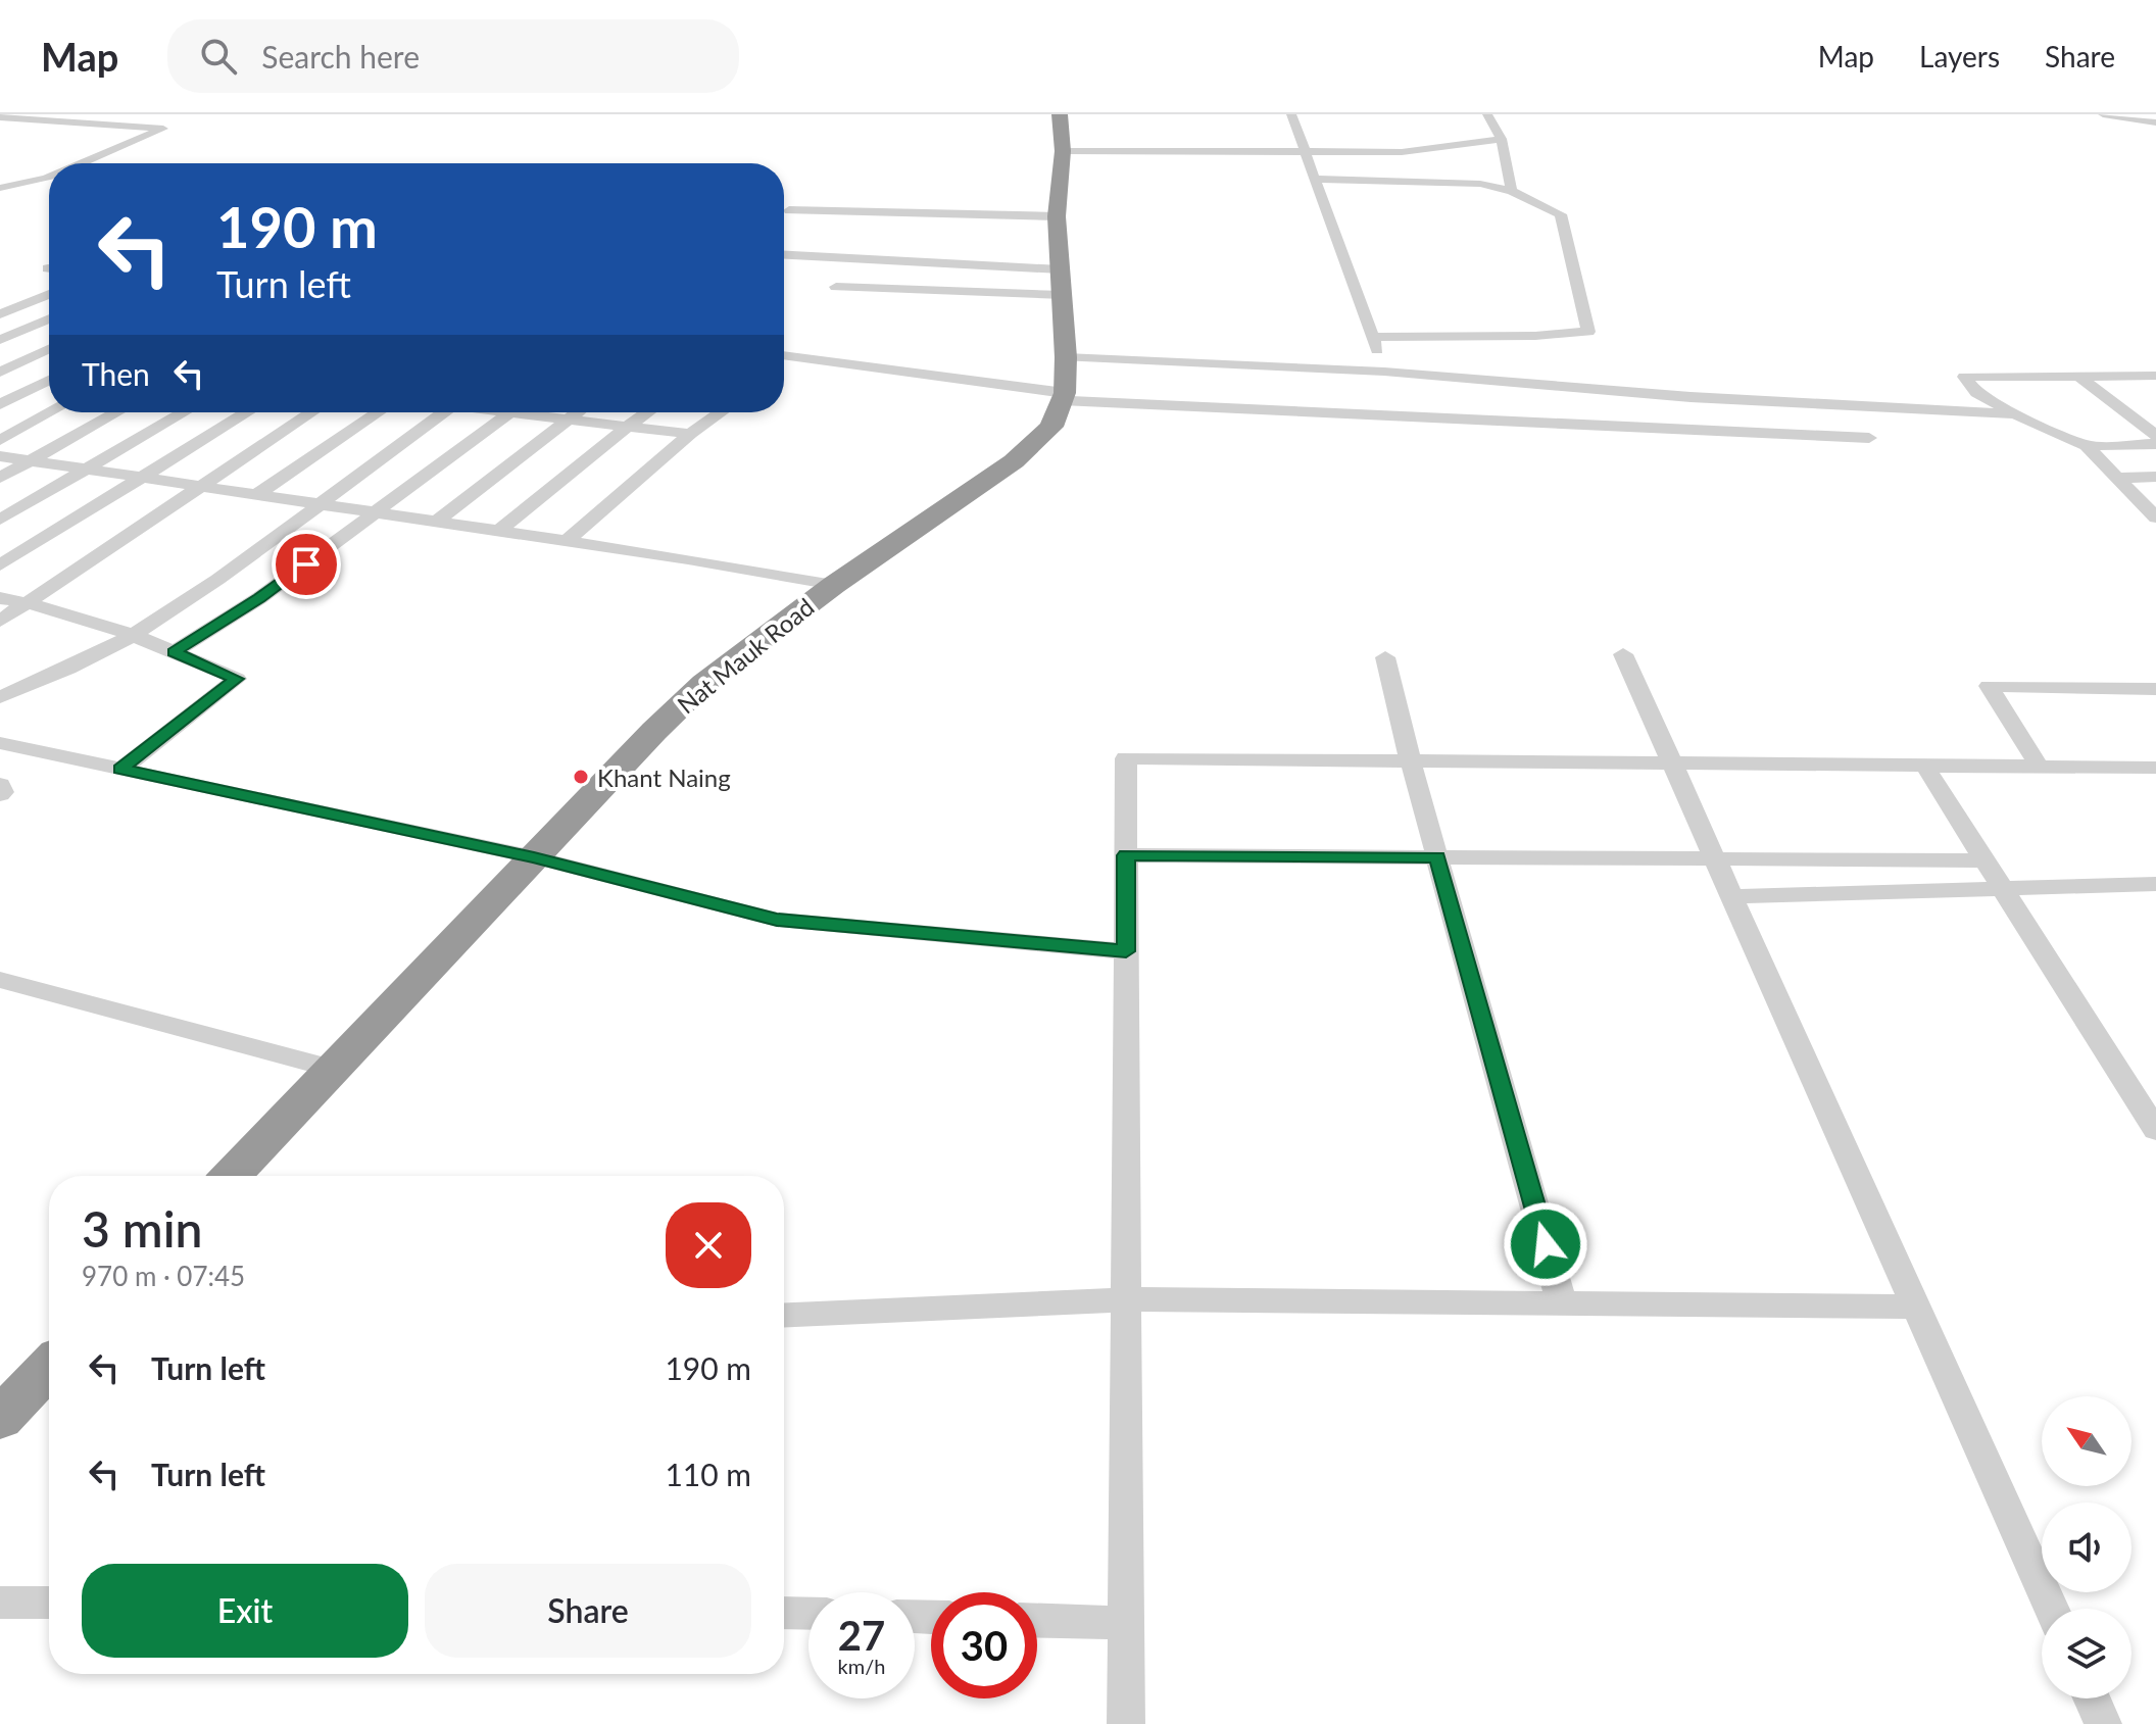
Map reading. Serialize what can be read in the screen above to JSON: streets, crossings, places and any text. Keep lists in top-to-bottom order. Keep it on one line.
{"streets":{"highway":["Nat Mauk Road"]},"places":["Khant Naing"],"north":"top left","page":{"header":"Map","search":"Search here","nav":["Map","Layers","Share"],"turn":["190 m","Turn left"],"then":"Then","heading":["3 min","970 m · 07:45"],"list":[{"name":"Turn left","value":"190 m"},{"name":"Turn left","value":"110 m"}],"buttons":["Exit","Share"],"speed":"27 km/h","limit":"30"}}
